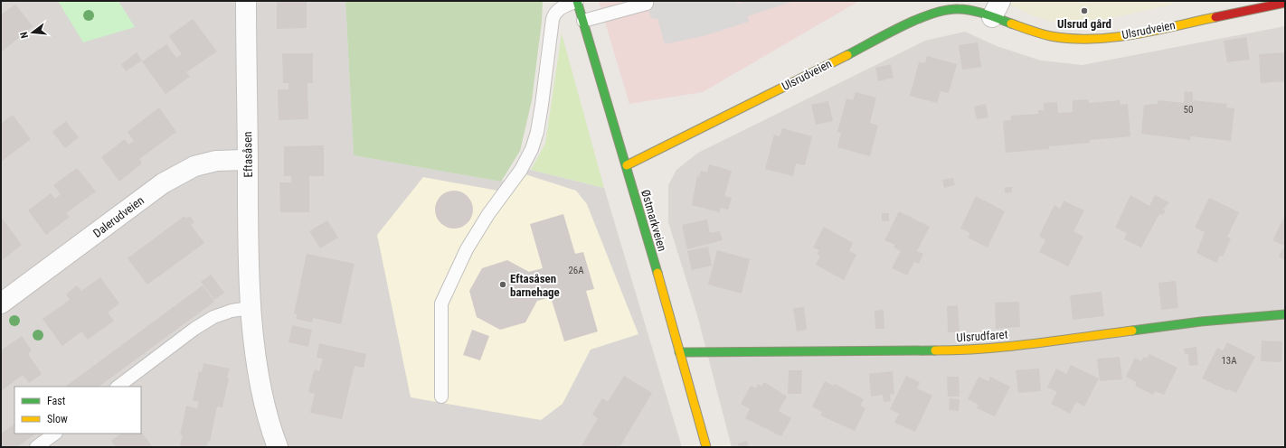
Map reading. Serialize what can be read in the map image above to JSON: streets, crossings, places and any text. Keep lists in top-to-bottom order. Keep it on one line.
{"streets":{"street":["Ulsrudveien","Eftasåsen","Dalerudveien","Østmarkveien","Ulsrudfaret"]},"crossings":[["Ulsrudveien","Østmarkveien"],["Eftasåsen","Dalerudveien"],["Østmarkveien","Ulsrudfaret"]],"places":["Ulsrud gård","Eftasåsen barnehage"],"house_numbers":["50","26A","13A"],"legend":["Fast","Slow"],"north":"left"}
